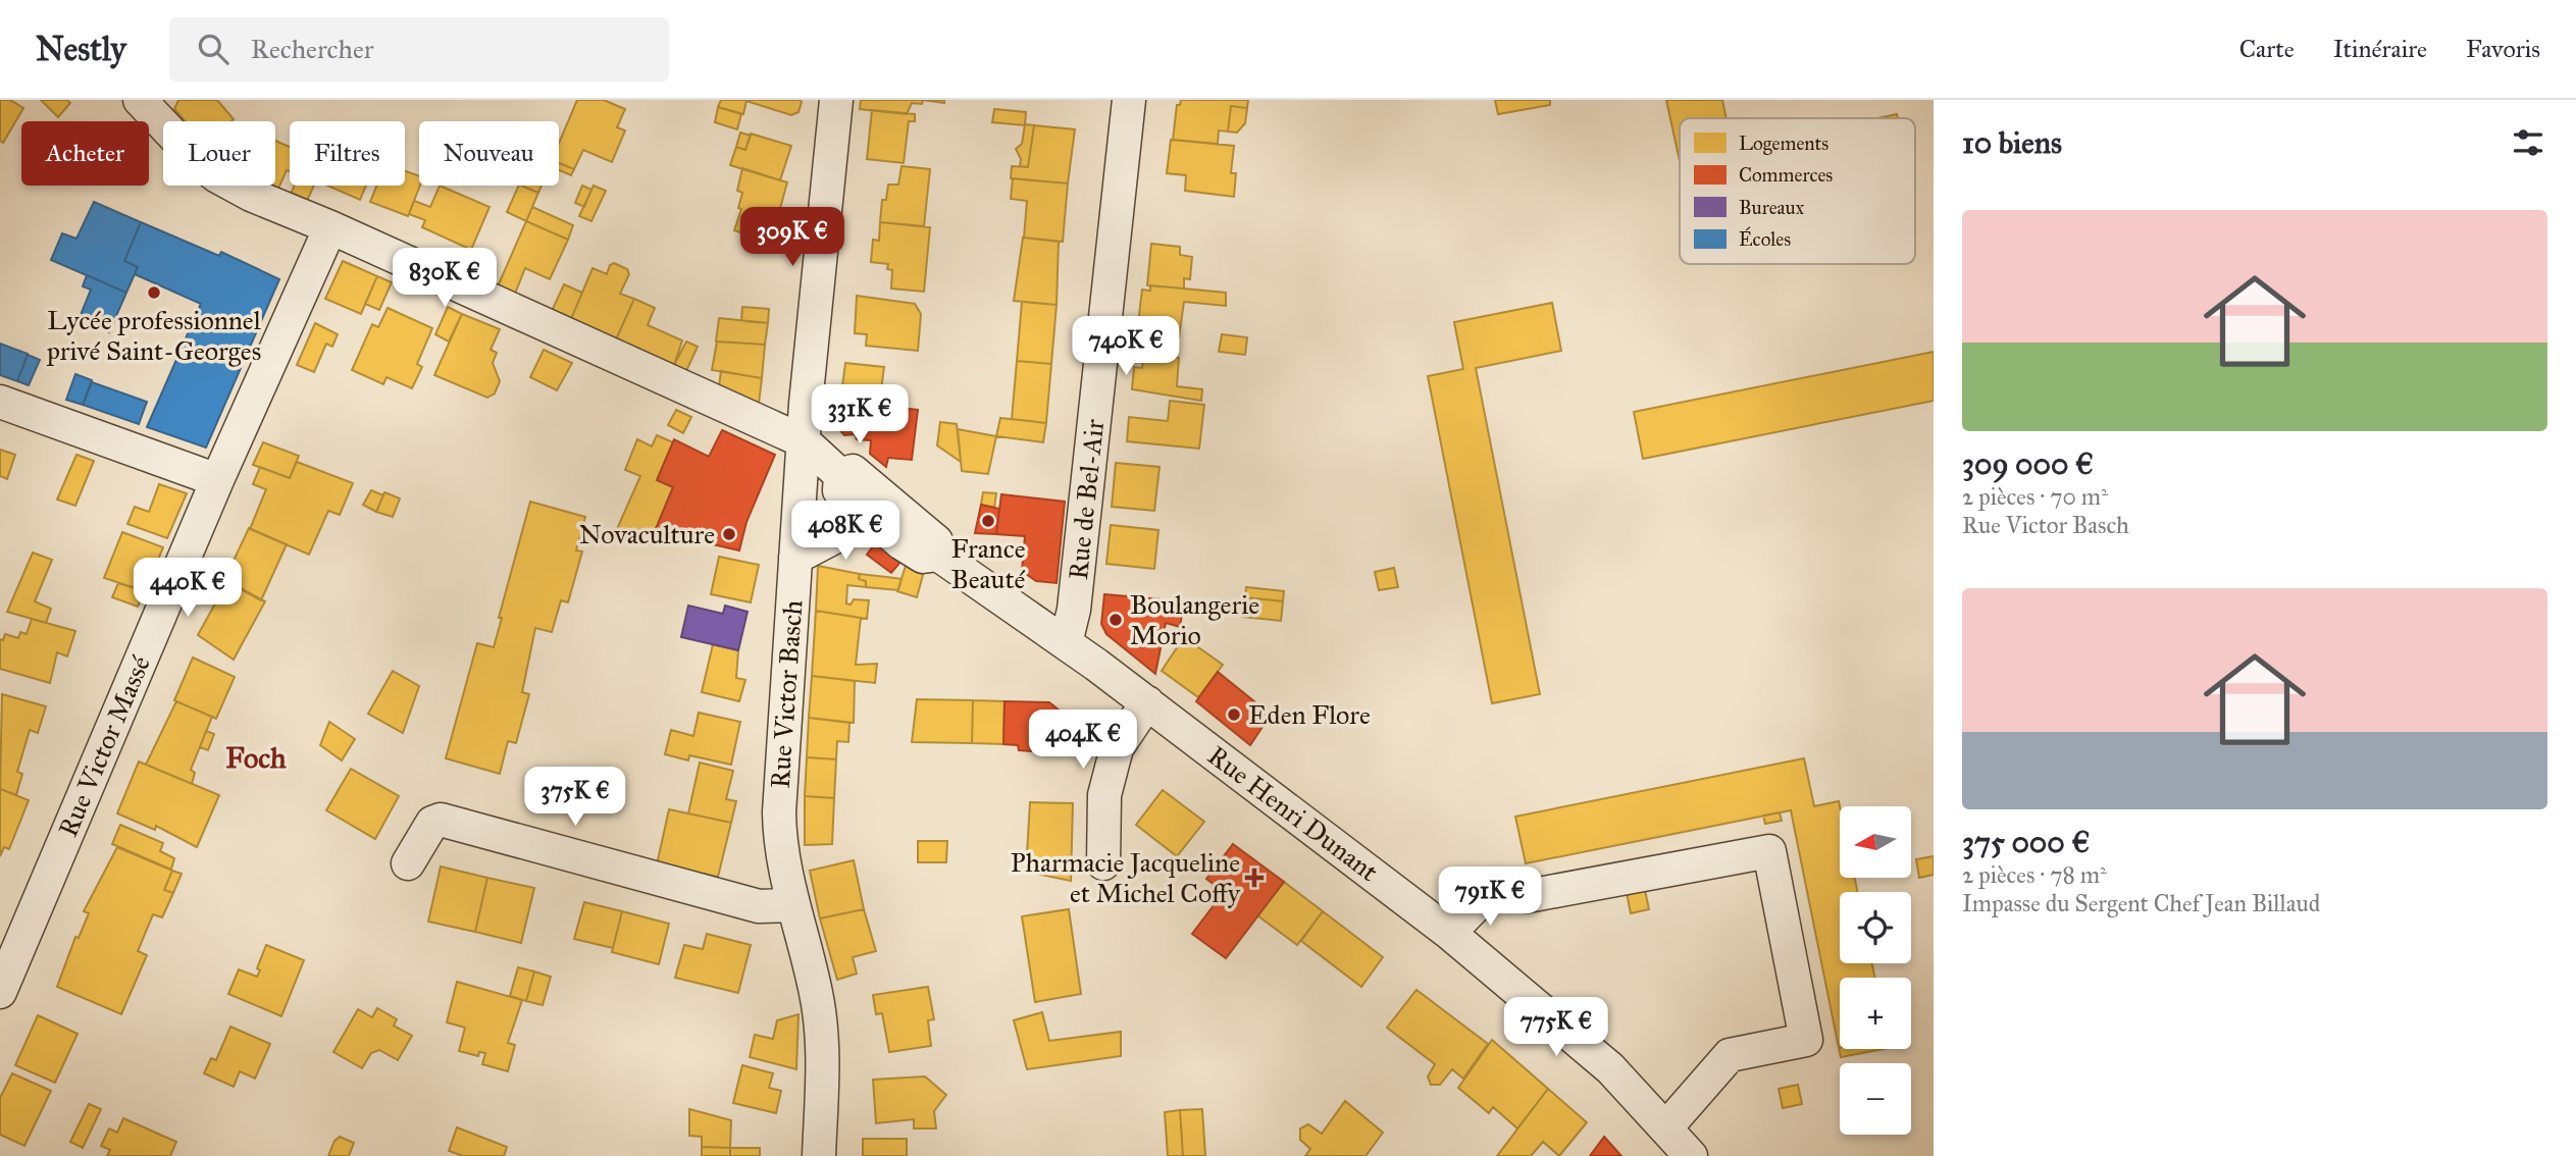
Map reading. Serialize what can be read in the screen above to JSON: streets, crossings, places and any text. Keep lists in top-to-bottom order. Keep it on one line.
{"streets":{"street":["Rue de Bel-Air","Rue Victor Basch","Rue Victor Massé","Rue Henri Dunant"]},"crossings":[["Rue de Bel-Air","Rue Henri Dunant"],["Rue Victor Basch","Rue Henri Dunant"],["Rue Victor Massé","Rue Henri Dunant"]],"districts":["Foch"],"places":{"other":["Lycée professionnel privé Saint-Georges","France Beauté","Novaculture","Boulangerie Morio","Eden Flore"],"health":["Pharmacie Jacqueline et Michel Coffy"]},"legend":["Logements","Commerces","Bureaux","Écoles"],"north":"left","page":{"header":"Nestly","search":"Rechercher","nav":["Carte","Itinéraire","Favoris"],"heading":"10 biens","chip":["Acheter","Louer","Filtres","Nouveau"],"list":[{"name":"309 000 €","note":"2 pièces · 70 m² · Rue Victor Basch"},{"name":"375 000 €","note":"2 pièces · 78 m² · Impasse du Sergent Chef Jean Billaud"}],"price":["309K €","830K €","740K €","331K €","408K €","440K €","404K €","375K €","791K €","775K €"],"map_buttons":["+","−"]}}
